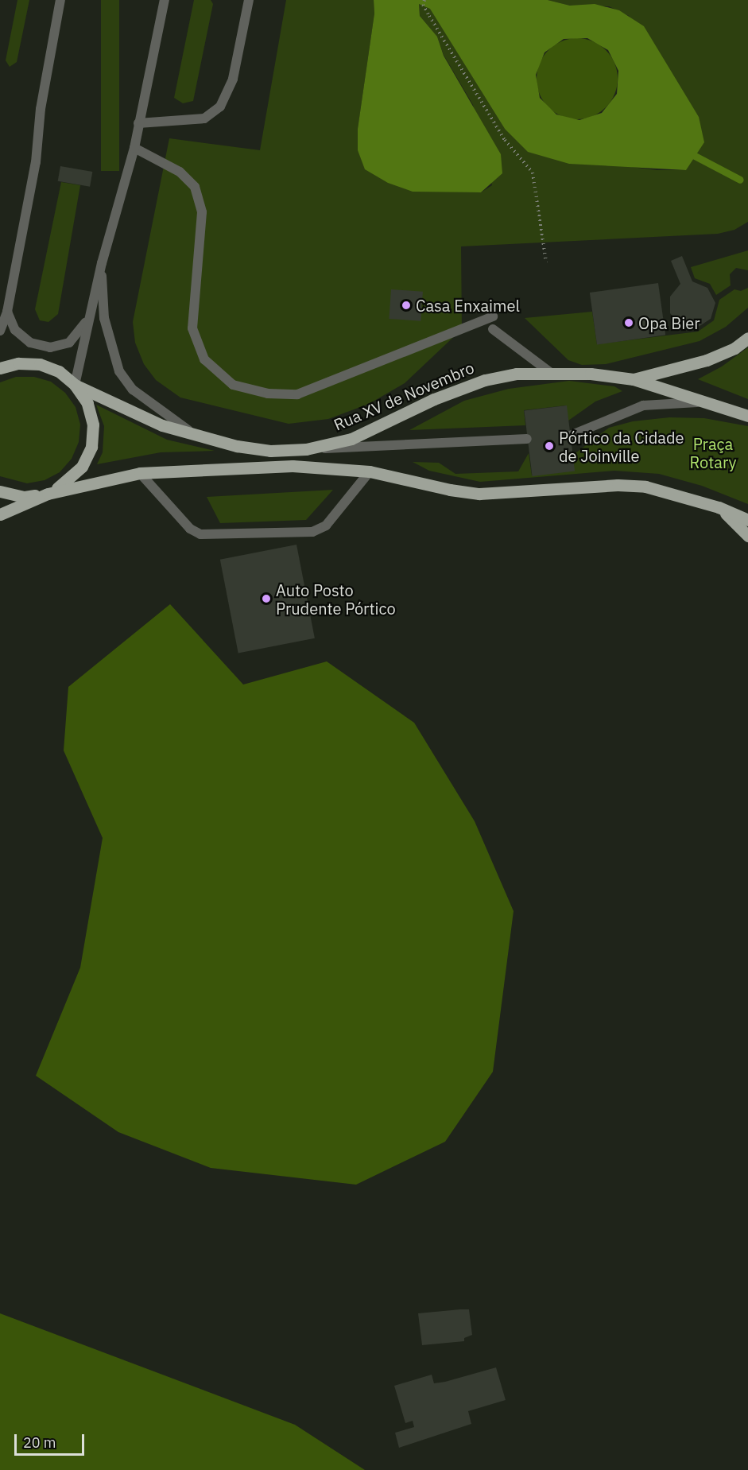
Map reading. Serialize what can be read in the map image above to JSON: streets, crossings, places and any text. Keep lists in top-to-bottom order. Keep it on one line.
{"streets":{"main road":["Rua XV de Novembro"]},"parks":["Praça Rotary"],"places":["Casa Enxaimel","Opa Bier","Pórtico da Cidade de Joinville","Auto Posto Prudente Pórtico"],"scale_bar":"20 m"}
